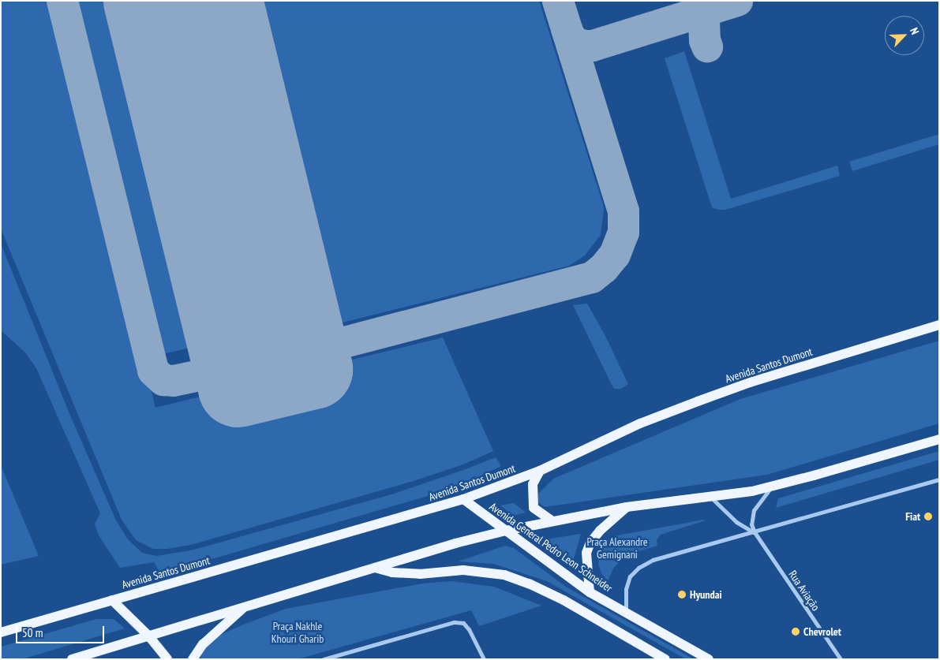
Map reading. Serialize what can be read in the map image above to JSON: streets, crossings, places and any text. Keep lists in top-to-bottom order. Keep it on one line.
{"streets":{"main road":["Avenida Santos Dumont","Avenida General Pedro Leon Schneider"],"street":["Rua Aviação"]},"crossings":[["Avenida Santos Dumont","Avenida General Pedro Leon Schneider"]],"parks":["Praça Alexandre Gemignani","Praça Nakhle Khouri Gharib"],"places":["Fiat","Hyundai","Chevrolet"],"scale_bar":"50 m","north":"top right"}
